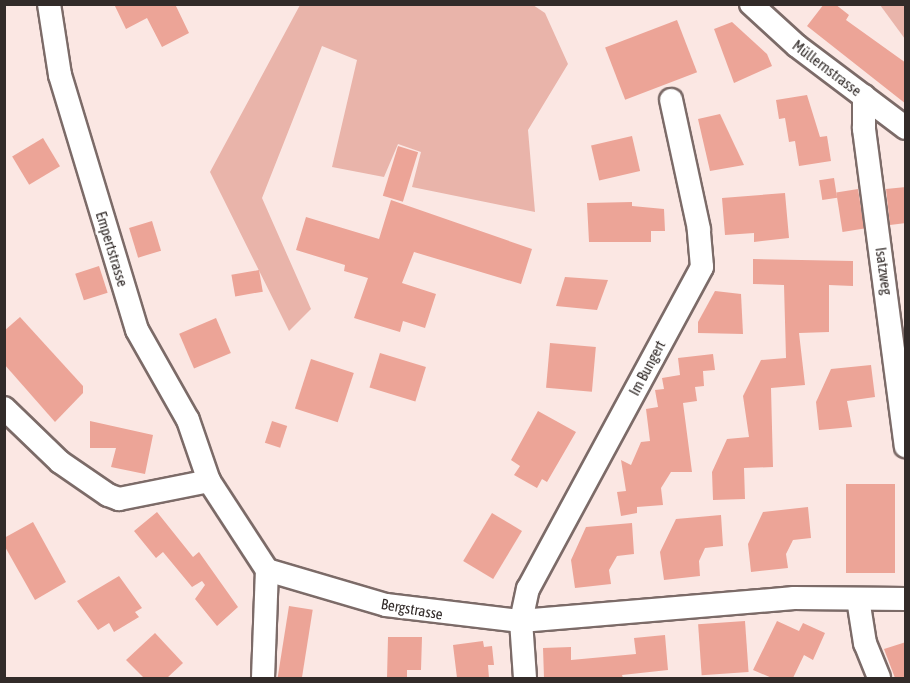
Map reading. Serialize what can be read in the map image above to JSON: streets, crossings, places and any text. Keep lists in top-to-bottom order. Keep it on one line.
{"streets":{"street":["Müllernstrasse","Empertstrasse","Isatzweg","Im Bungert","Bergstrasse"]},"crossings":[["Müllernstrasse","Isatzweg"],["Im Bungert","Bergstrasse"]]}
